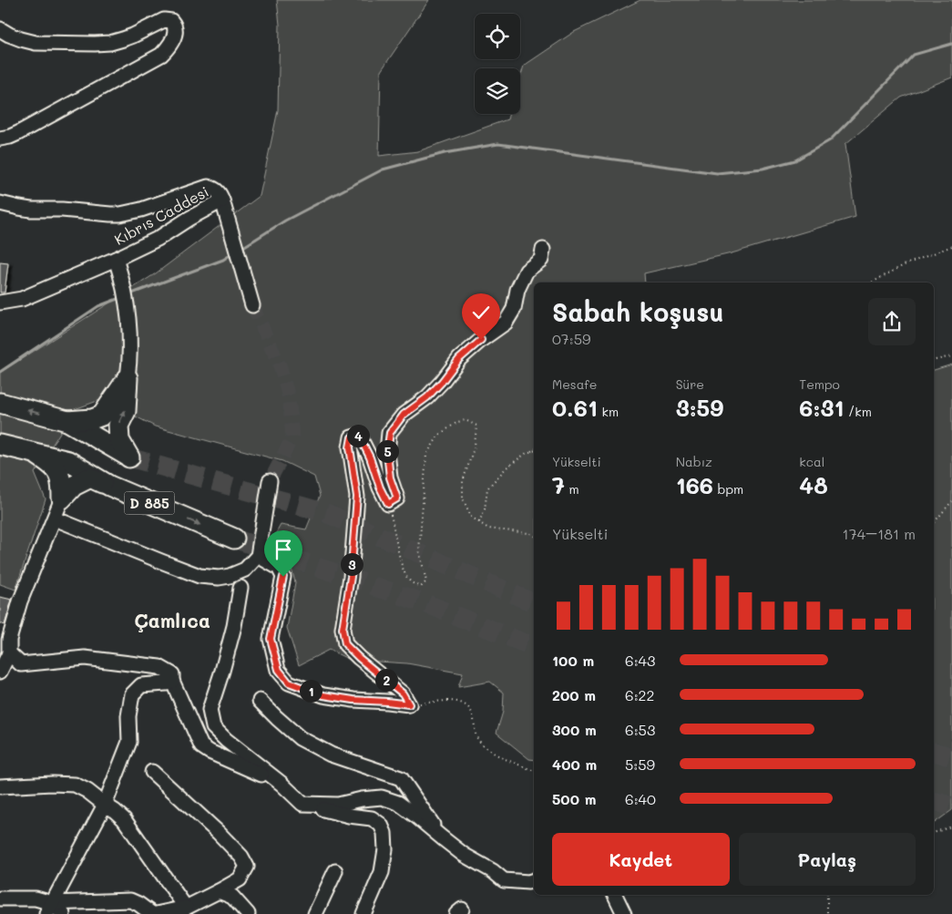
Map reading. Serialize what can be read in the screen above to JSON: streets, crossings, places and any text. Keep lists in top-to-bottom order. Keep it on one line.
{"streets":{"highway":["D 885"],"street":["Kıbrıs Caddesi"]},"districts":["Çamlıca"],"page":{"heading":["Sabah koşusu","07:59"],"stats":[["Mesafe","0.61 km"],["Süre","3:59"],["Tempo","6:31 /km"],["Yükselti","7 m"],["Nabız","166 bpm"],["kcal","48"]],"pins":["4","5","3","2","1"],"chart":["Yükselti","174–181 m"],"list":[{"name":"100 m","note":"6:43"},{"name":"200 m","note":"6:22"},{"name":"300 m","note":"6:53"},{"name":"400 m","note":"5:59"},{"name":"500 m","note":"6:40"}],"buttons":["Kaydet","Paylaş"]}}
